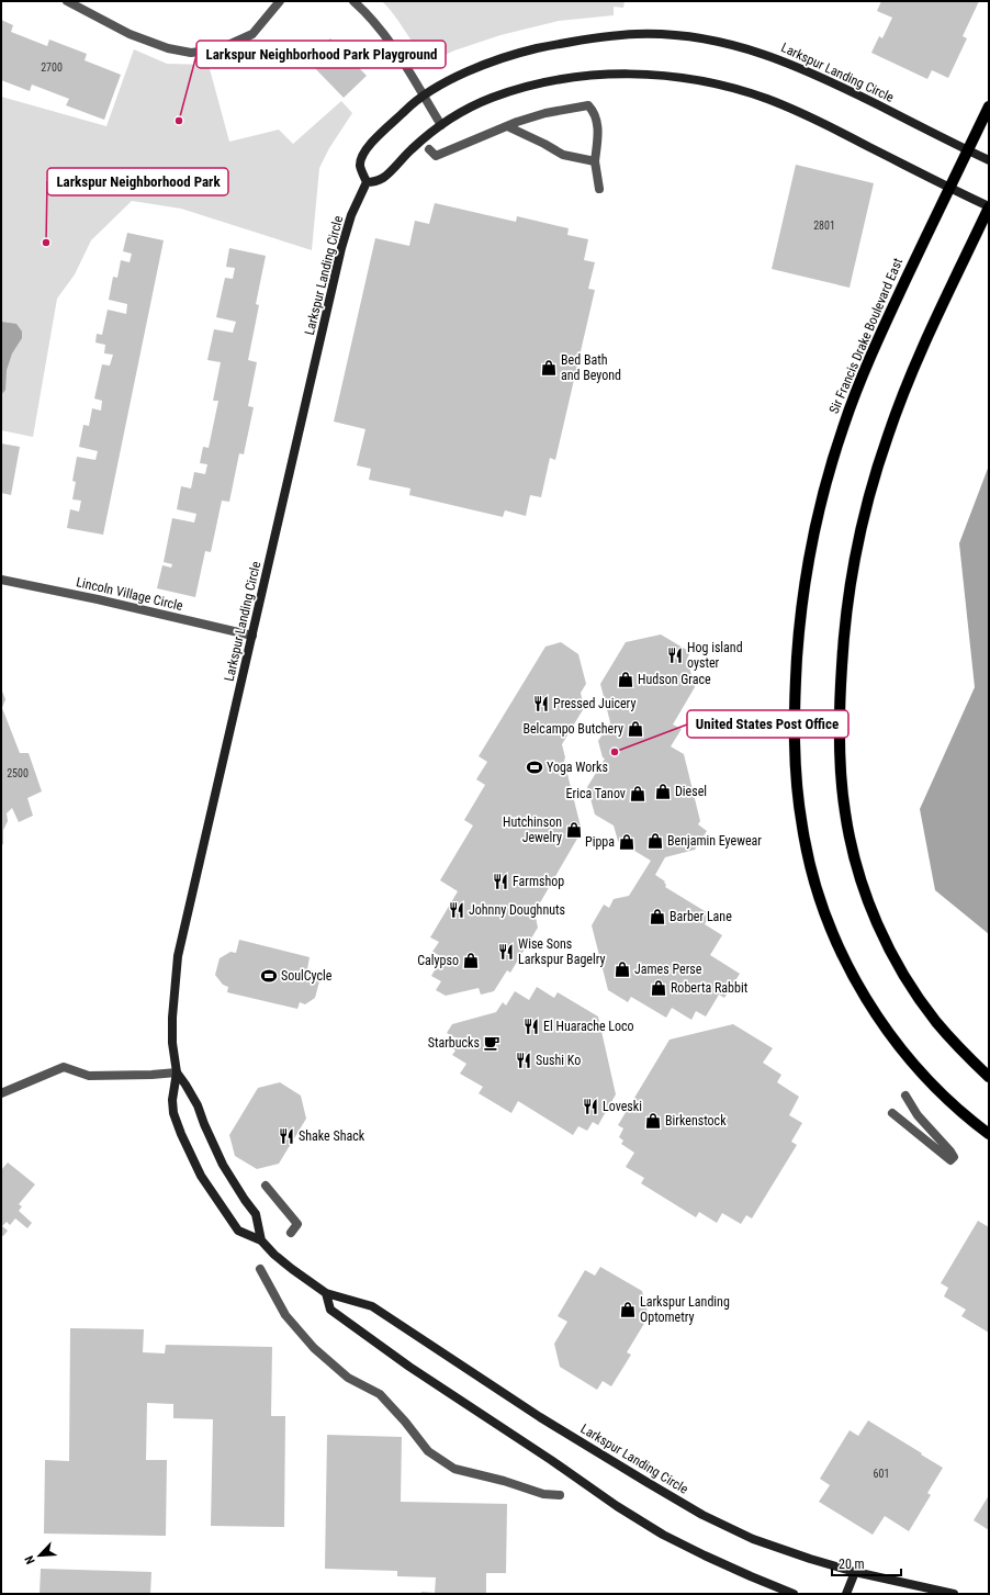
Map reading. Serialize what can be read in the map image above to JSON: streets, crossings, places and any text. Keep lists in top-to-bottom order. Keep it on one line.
{"streets":{"main road":["Larkspur Landing Circle","Sir Francis Drake Boulevard East"],"street":["Lincoln Village Circle"]},"crossings":[["Larkspur Landing Circle","Sir Francis Drake Boulevard East"],["Larkspur Landing Circle","Lincoln Village Circle"]],"places":{"other":["Larkspur Neighborhood Park Playground","Larkspur Neighborhood Park","United States Post Office"],"shop":["Bed Bath and Beyond","Hudson Grace","Belcampo Butchery","Diesel","Erica Tanov","Hutchinson Jewelry","Benjamin Eyewear","Pippa","Barber Lane","Calypso","James Perse","Roberta Rabbit","Birkenstock","Larkspur Landing Optometry"],"restaurant":["Hog island oyster","Pressed Juicery","Farmshop","Johnny Doughnuts","Wise Sons Larkspur Bagelry","El Huarache Loco","Sushi Ko","Loveski","Shake Shack"],"sports":["Yoga Works","SoulCycle"],"cafe":["Starbucks"]},"house_numbers":["2700","2801","2500","601"],"scale_bar":"20 m","north":"bottom left"}
